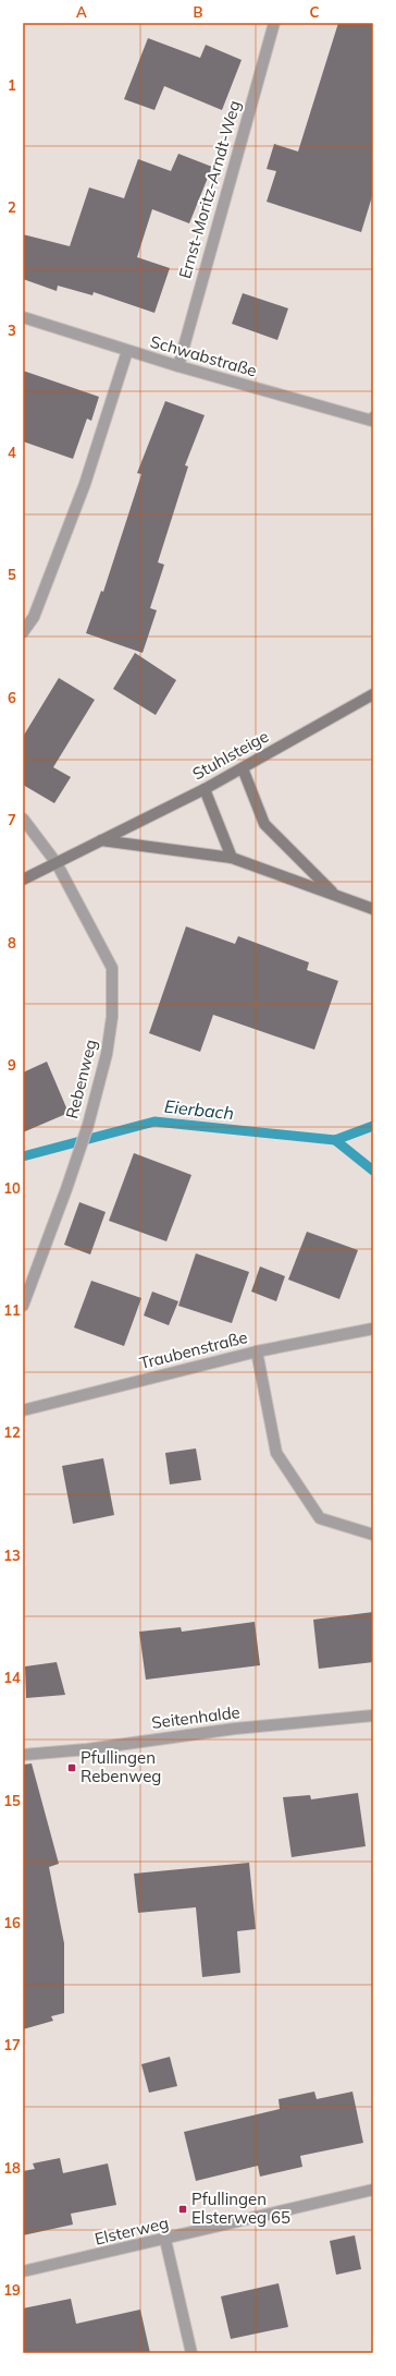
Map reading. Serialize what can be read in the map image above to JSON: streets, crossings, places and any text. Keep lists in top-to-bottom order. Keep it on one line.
{"streets":{"street":["Ernst-Moritz-Arndt-Weg","Schwabstraße","Stuhlsteige","Rebenweg","Traubenstraße","Seitenhalde","Elsterweg"]},"crossings":[["Ernst-Moritz-Arndt-Weg","Schwabstraße"],["Stuhlsteige","Rebenweg"]],"water":["Eierbach"],"places":{"transit":["Pfullingen Rebenweg","Pfullingen Elsterweg 65"]},"grid":{"columns":["A","B","C"],"rows":["1","2","3","4","5","6","7","8","9","10","11","12","13","14","15","16","17","18","19"]}}
